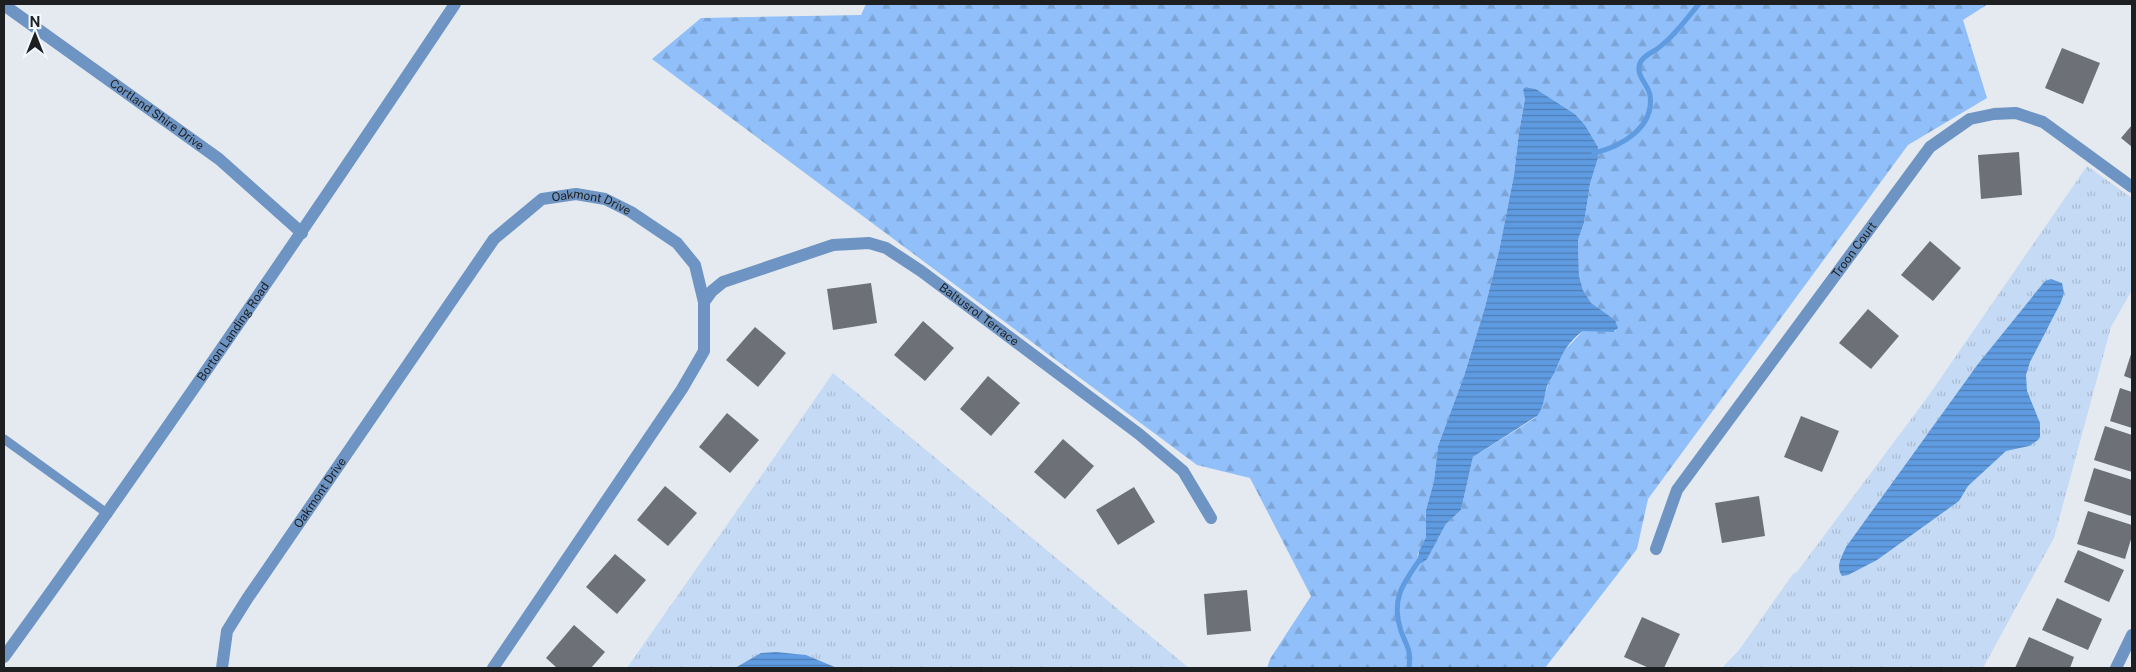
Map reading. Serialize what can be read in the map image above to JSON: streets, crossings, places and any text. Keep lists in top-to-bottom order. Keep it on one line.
{"streets":{"street":["Cortland Shire Drive","Oakmont Drive","Troon Court","Baltusrol Terrace","Borton Landing Road"]},"crossings":[["Cortland Shire Drive","Borton Landing Road"],["Oakmont Drive","Baltusrol Terrace"]],"north":"top"}
